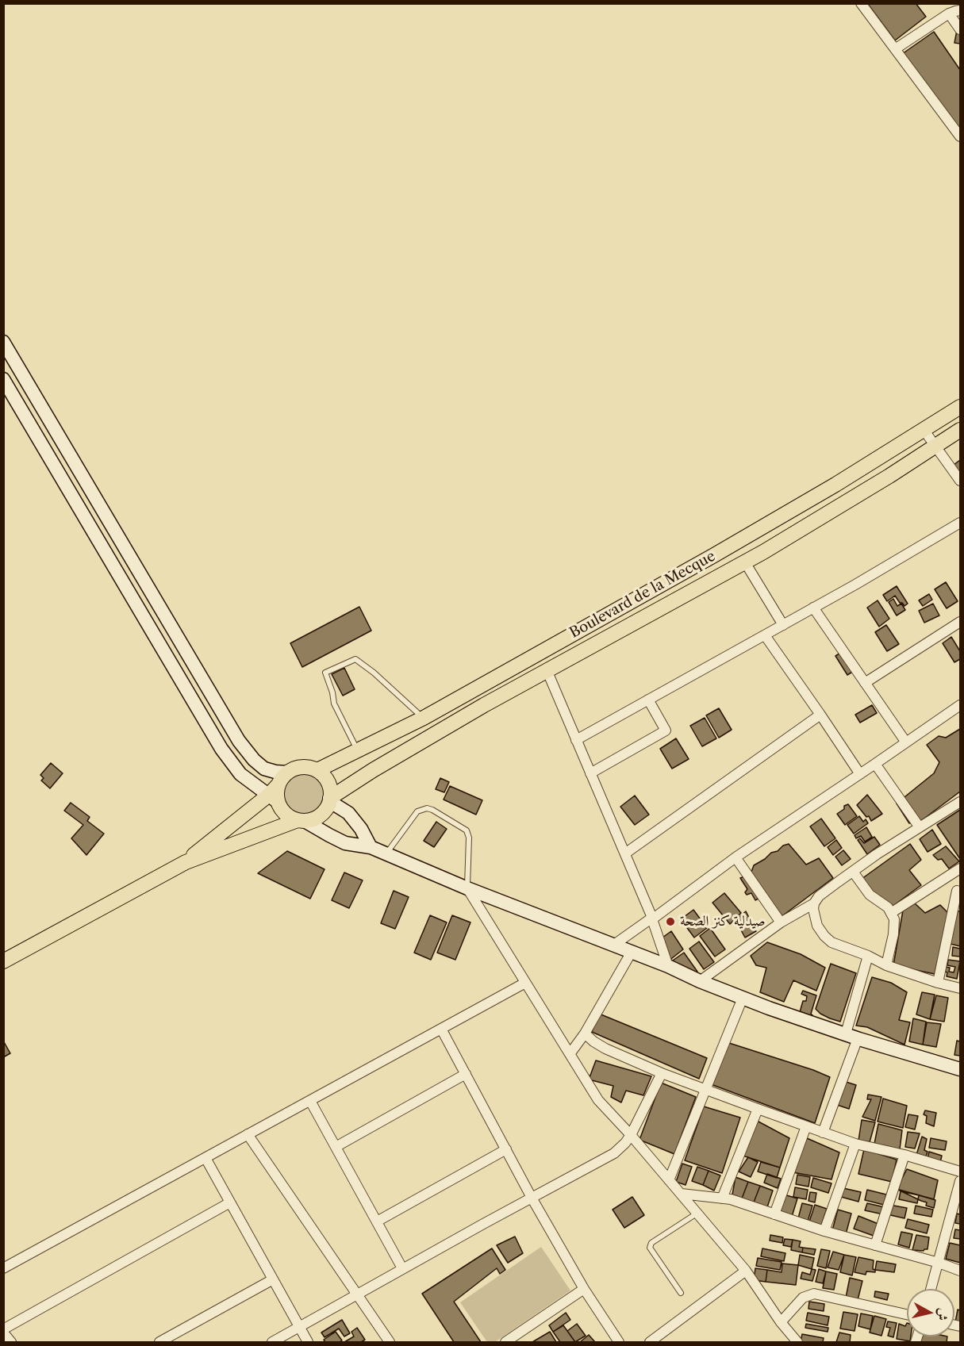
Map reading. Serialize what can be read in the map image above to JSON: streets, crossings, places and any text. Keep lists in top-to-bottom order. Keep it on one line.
{"streets":{"main road":["Boulevard de la Mecque"]},"places":["صيدلية كنز الصحة"],"north":"right"}
